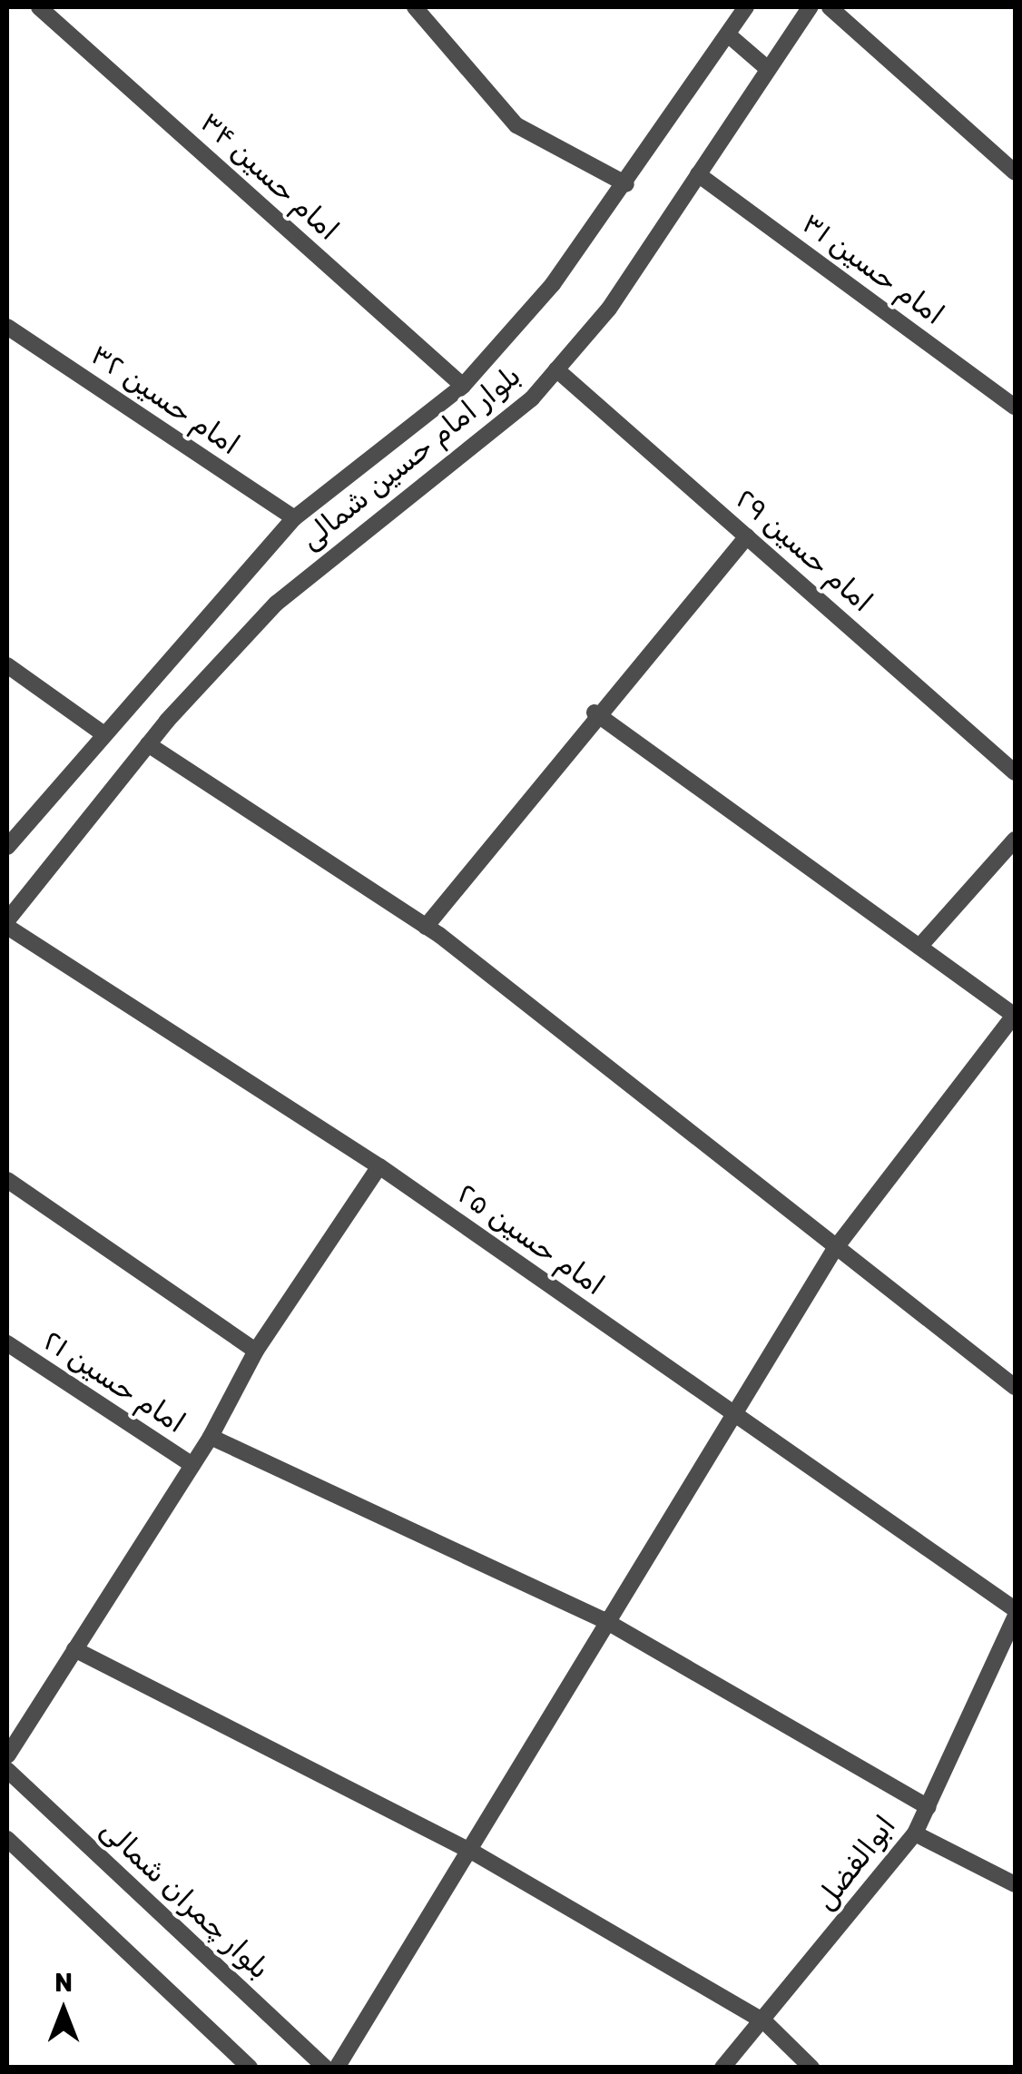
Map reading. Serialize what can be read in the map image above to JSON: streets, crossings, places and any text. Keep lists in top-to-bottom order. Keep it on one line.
{"streets":{"street":["امام حسین ۳۴","امام حسین ۳۱","امام حسین ۳۲","بلوار امام حسین شمالی","امام حسین ۲۹","امام حسین ۲۵","امام حسین ۲۱","ابوالفضل","بلوار چمران شمالی"]},"crossings":[["امام حسین ۳۴","بلوار امام حسین شمالی"],["امام حسین ۳۱","بلوار امام حسین شمالی"],["امام حسین ۳۲","بلوار امام حسین شمالی"],["بلوار امام حسین شمالی","امام حسین ۲۹"],["بلوار امام حسین شمالی","امام حسین ۲۵"]],"north":"top"}
